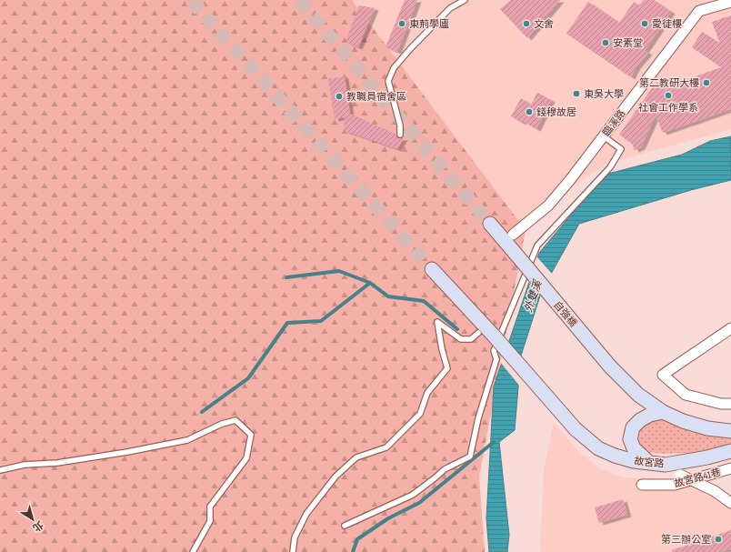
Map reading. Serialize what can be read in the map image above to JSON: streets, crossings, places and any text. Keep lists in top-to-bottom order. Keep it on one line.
{"streets":{"main road":["自強橋","故宮路"],"street":["臨溪路","故宮路41巷"]},"water":["外雙溪"],"places":["東荊學廬","文舍","愛徒樓","安素堂","第二教研大樓","東吳大學","社會工作學系","教職員宿舍區","錢穆故居","第三辦公室"],"north":"bottom right"}
